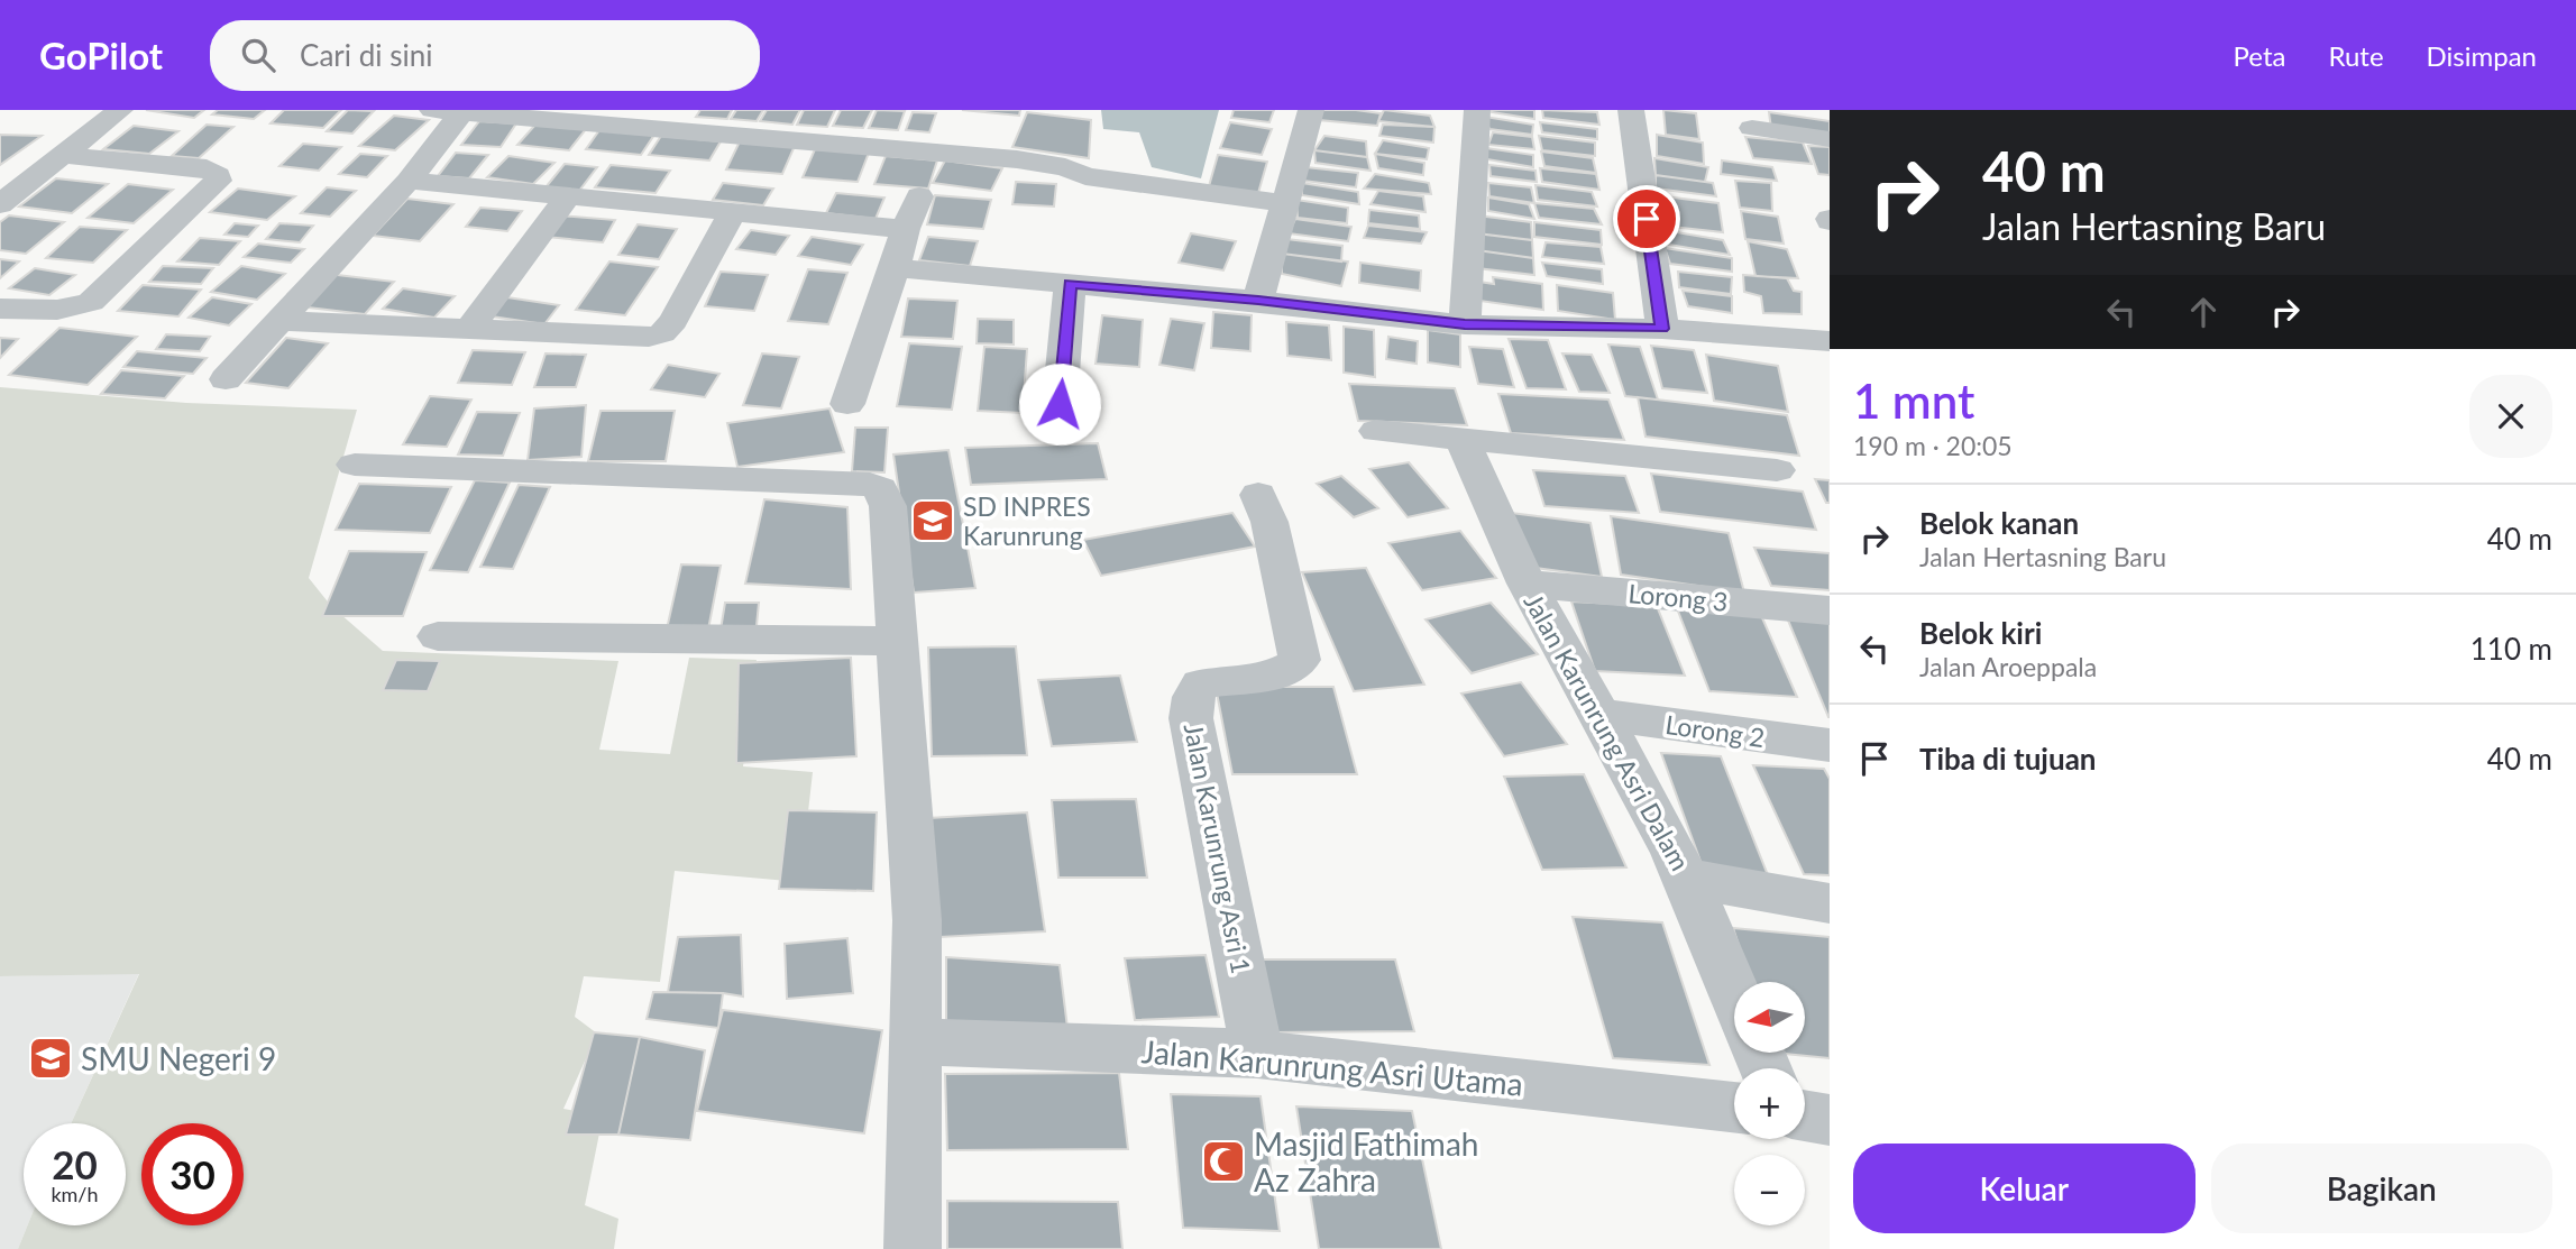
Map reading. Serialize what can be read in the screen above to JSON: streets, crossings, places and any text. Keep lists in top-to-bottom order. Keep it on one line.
{"streets":{"street":["Lorong 3","Lorong 2","Jalan Karunrung Asri Dalam","Jalan Karunrung Asri 1","Jalan Karunrung Asri Utama"]},"crossings":[["Lorong 3","Jalan Karunrung Asri Dalam"],["Lorong 2","Jalan Karunrung Asri Dalam"],["Jalan Karunrung Asri 1","Jalan Karunrung Asri Utama"]],"places":{"school or university":["SD INPRES Karunrung","SMU Negeri 9"],"mosque":["Masjid Fathimah Az Zahra"]},"north":"left","page":{"header":"GoPilot","search":"Cari di sini","nav":["Peta","Rute","Disimpan"],"turn":["40 m","Jalan Hertasning Baru"],"heading":["1 mnt","190 m · 20:05"],"list":[{"name":"Belok kanan","note":"Jalan Hertasning Baru","value":"40 m"},{"name":"Belok kiri","note":"Jalan Aroeppala","value":"110 m"},{"name":"Tiba di tujuan","value":"40 m"}],"map_buttons":["+","−"],"speed":"20 km/h","limit":"30","buttons":["Keluar","Bagikan"]}}
